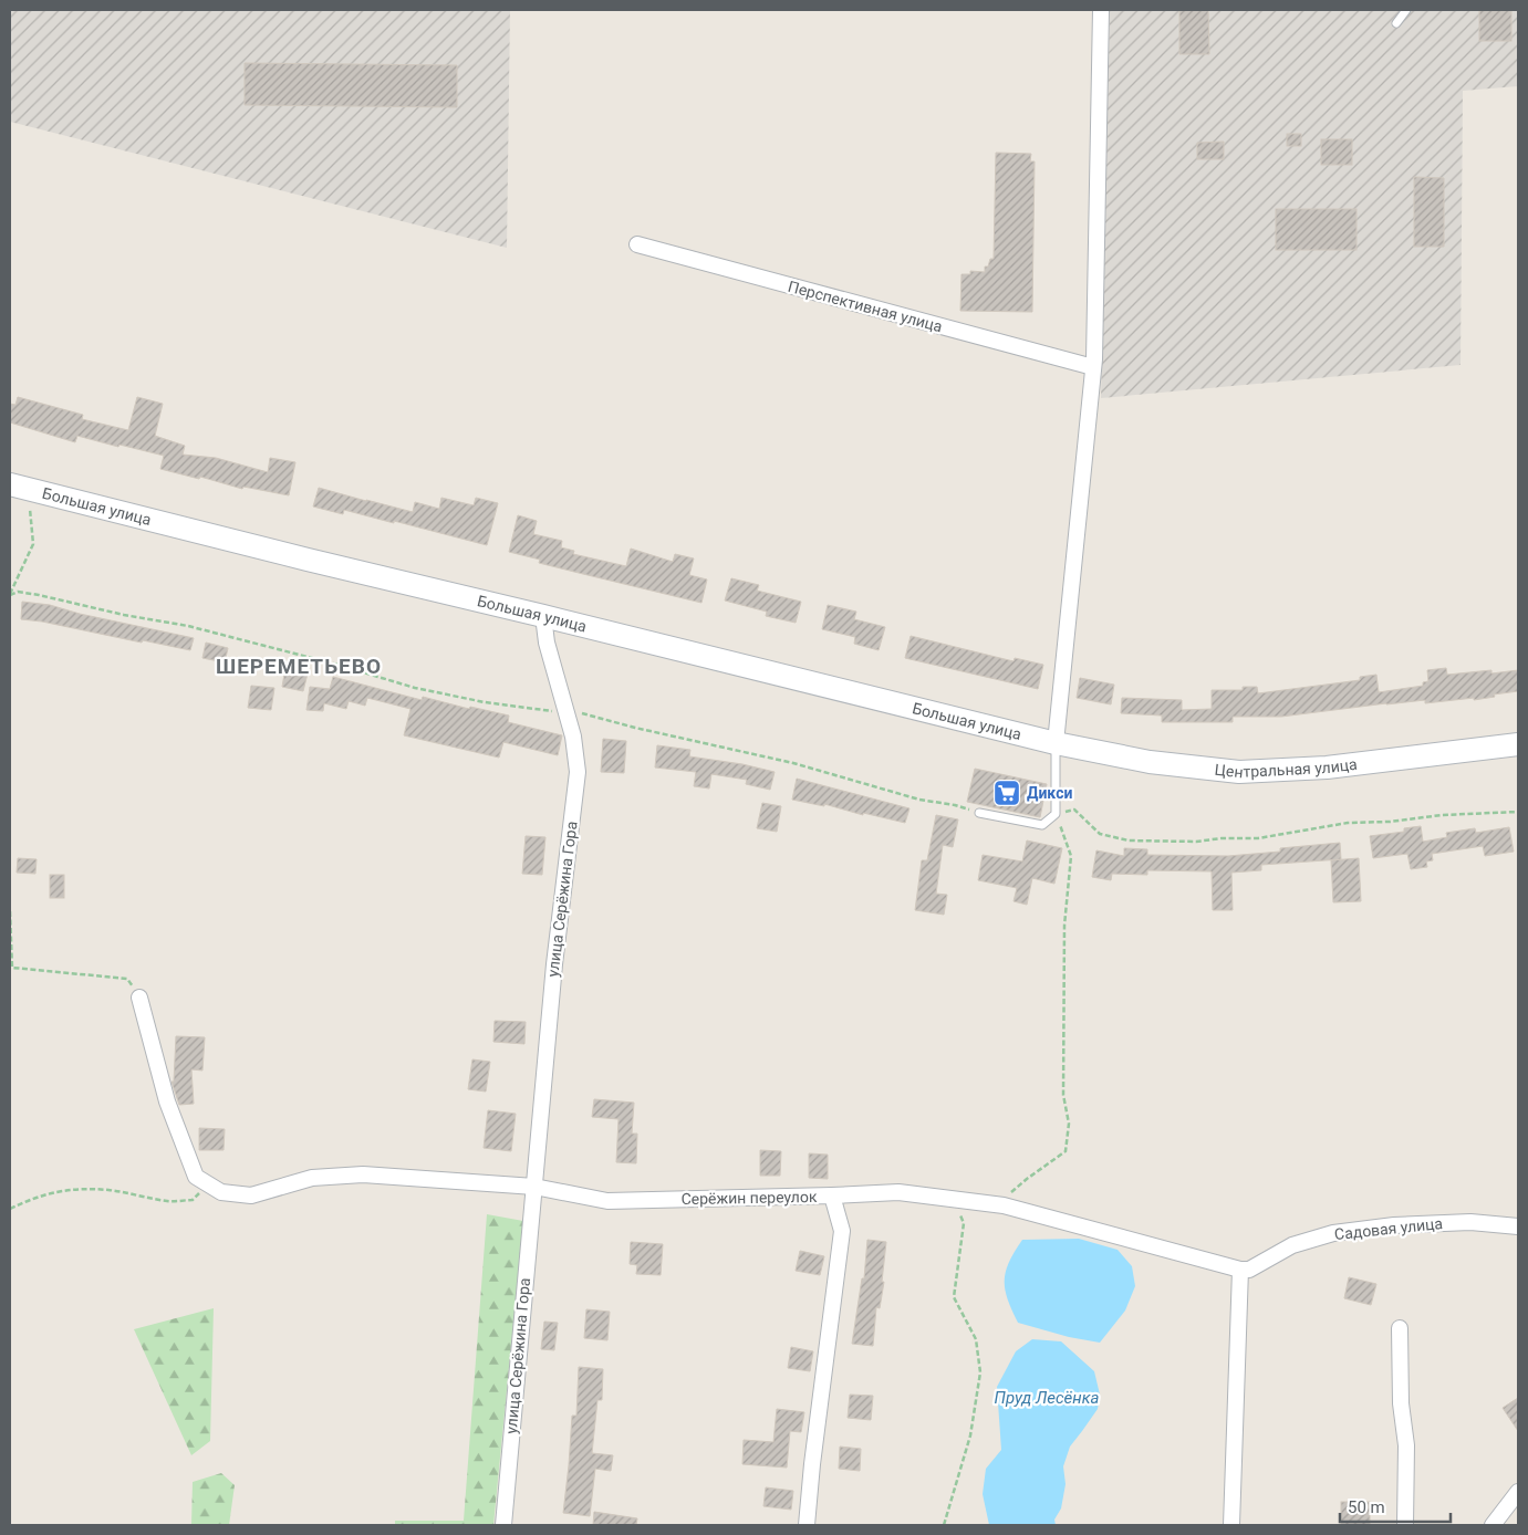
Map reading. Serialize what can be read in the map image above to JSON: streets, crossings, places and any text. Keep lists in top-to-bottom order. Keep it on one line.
{"streets":{"street":["Перспективная улица","Большая улица","Центральная улица","улица Серёжина Гора","Серёжин переулок","Садовая улица"]},"crossings":[["Большая улица","Центральная улица"],["Большая улица","улица Серёжина Гора"],["улица Серёжина Гора","Серёжин переулок"]],"districts":["ШЕРЕМЕТЬЕВО"],"water":["Пруд Лесёнка"],"places":{"supermarket":["Дикси"]},"scale_bar":"50 m"}
